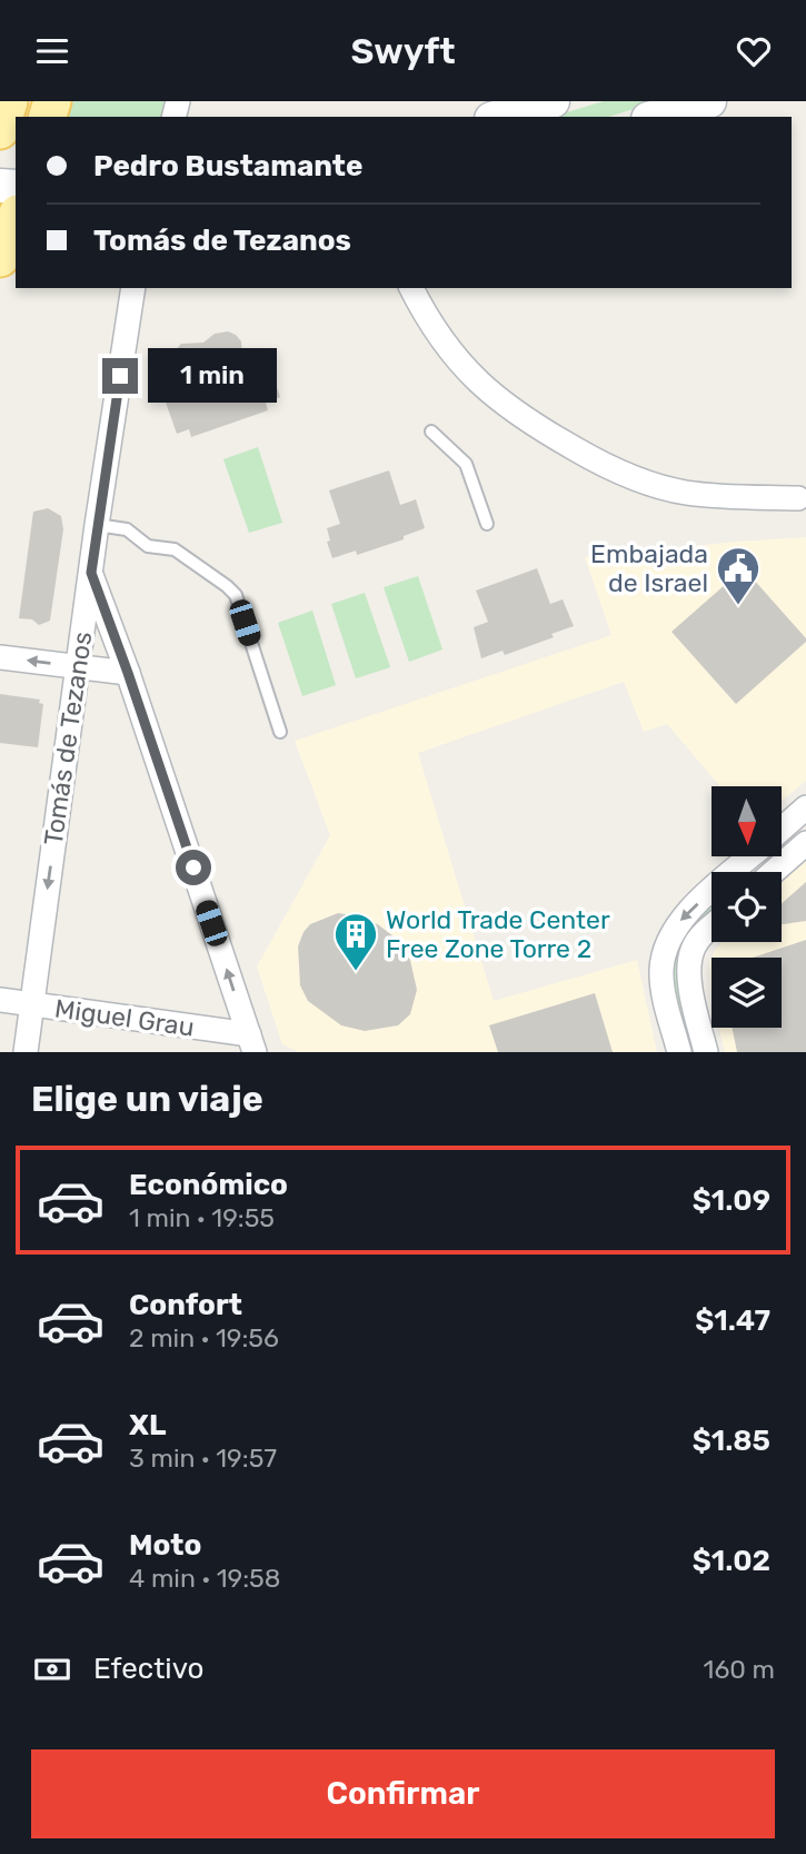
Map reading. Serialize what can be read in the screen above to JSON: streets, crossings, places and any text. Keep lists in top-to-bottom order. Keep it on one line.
{"streets":{"street":["Tomás de Tezanos","Miguel Grau"]},"crossings":[["Tomás de Tezanos","Miguel Grau"]],"one_way":["Tomás de Tezanos"],"places":{"public building":["Embajada de Israel"],"building":["World Trade Center Free Zone Torre 2"]},"north":"bottom","page":{"header":"Swyft","banner":["Pedro Bustamante","Tomás de Tezanos"],"bubble":"1 min","heading":"Elige un viaje","list":[{"name":"Económico","note":"1 min · 19:55","value":"$1.09"},{"name":"Confort","note":"2 min · 19:56","value":"$1.47"},{"name":"XL","note":"3 min · 19:57","value":"$1.85"},{"name":"Moto","note":"4 min · 19:58","value":"$1.02"}],"pay":["Efectivo","160 m"],"buttons":"Confirmar"}}
